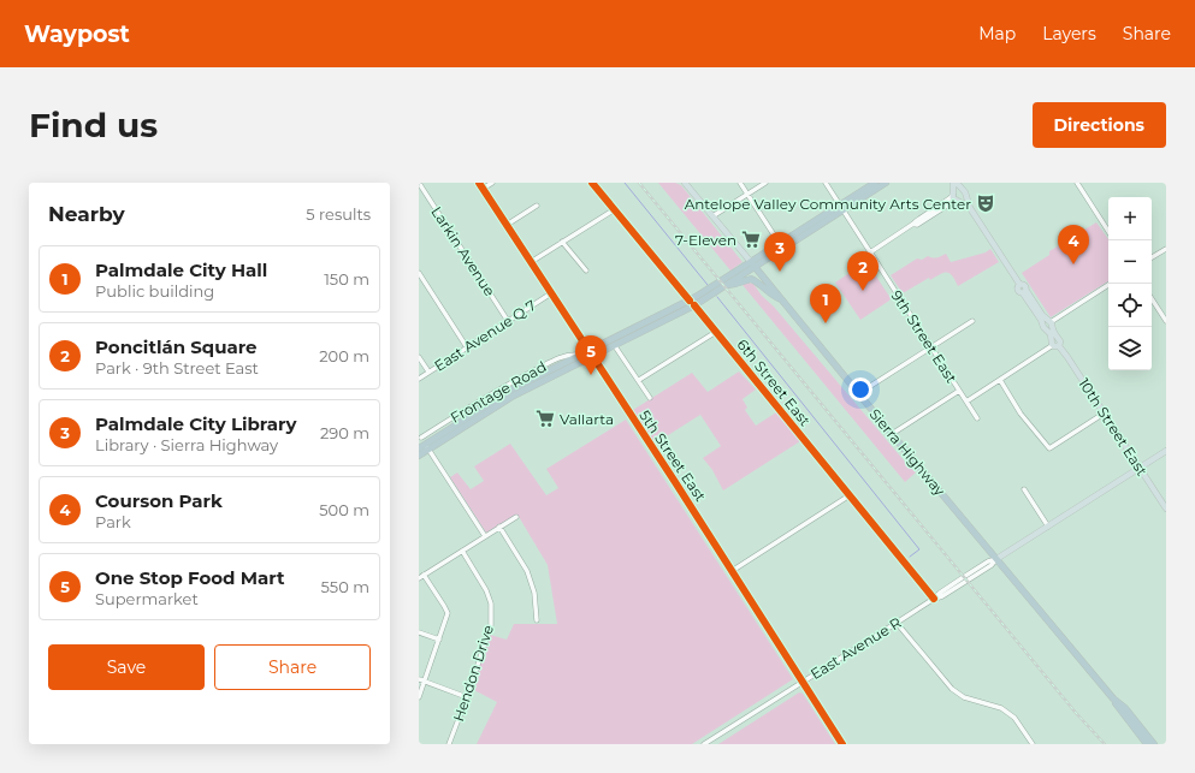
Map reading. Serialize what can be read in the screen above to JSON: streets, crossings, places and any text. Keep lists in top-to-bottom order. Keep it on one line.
{"streets":{"highway":["Sierra Highway"],"main road":["10th Street East","East Avenue R"],"street":["Larkin Avenue","East Avenue Q 7","9th Street East","6th Street East","Frontage Road","5th Street East","Hendon Drive"]},"crossings":[["Larkin Avenue","East Avenue Q 7"],["East Avenue Q 7","5th Street East"],["6th Street East","East Avenue R"],["10th Street East","East Avenue R"],["Sierra Highway","East Avenue R"],["5th Street East","East Avenue R"]],"places":{"theatre":["Antelope Valley Community Arts Center"],"supermarket":["7-Eleven","Vallarta"]},"page":{"header":"Waypost","nav":["Map","Layers","Share"],"buttons":["Directions",["Save","Share"]],"title":"Find us","heading":["Nearby","5 results"],"map_buttons":["+","−"],"pins":["4","3","2","1","5"],"list":[{"mark":"1","name":"Palmdale City Hall","note":"Public building","value":"150 m"},{"mark":"2","name":"Poncitlán Square","note":"Park · 9th Street East","value":"200 m"},{"mark":"3","name":"Palmdale City Library","note":"Library · Sierra Highway","value":"290 m"},{"mark":"4","name":"Courson Park","note":"Park","value":"500 m"},{"mark":"5","name":"One Stop Food Mart","note":"Supermarket","value":"550 m"}]}}
